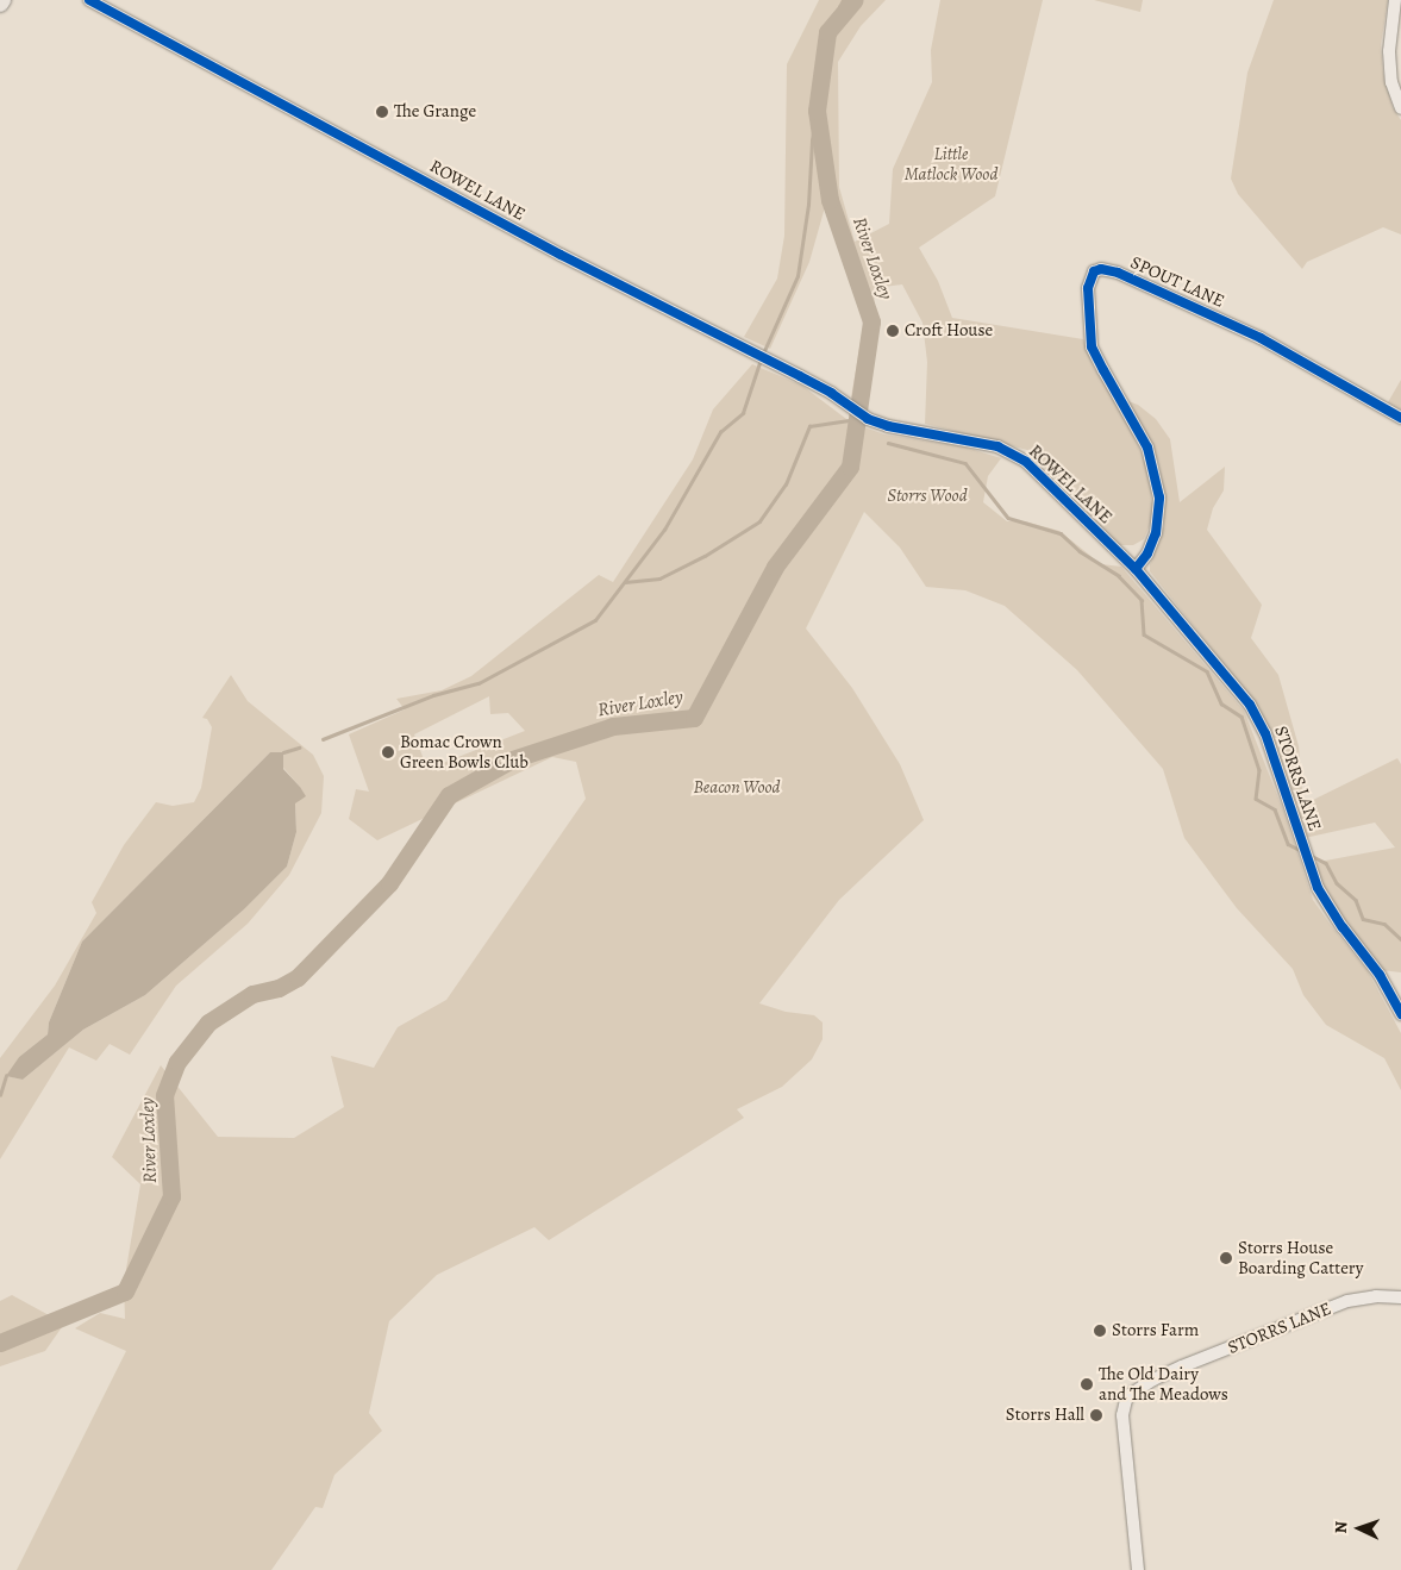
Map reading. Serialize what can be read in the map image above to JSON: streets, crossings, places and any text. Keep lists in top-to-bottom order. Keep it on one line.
{"streets":{"street":["ROWEL LANE","SPOUT LANE","STORRS LANE"]},"crossings":[["ROWEL LANE","SPOUT LANE"],["ROWEL LANE","STORRS LANE"],["SPOUT LANE","STORRS LANE"]],"water":["River Loxley"],"parks":["Little Matlock Wood","Storrs Wood","Beacon Wood"],"places":["The Grange","Croft House","Bomac Crown Green Bowls Club","Storrs House Boarding Cattery","Storrs Farm","The Old Dairy and The Meadows","Storrs Hall"],"north":"left"}
